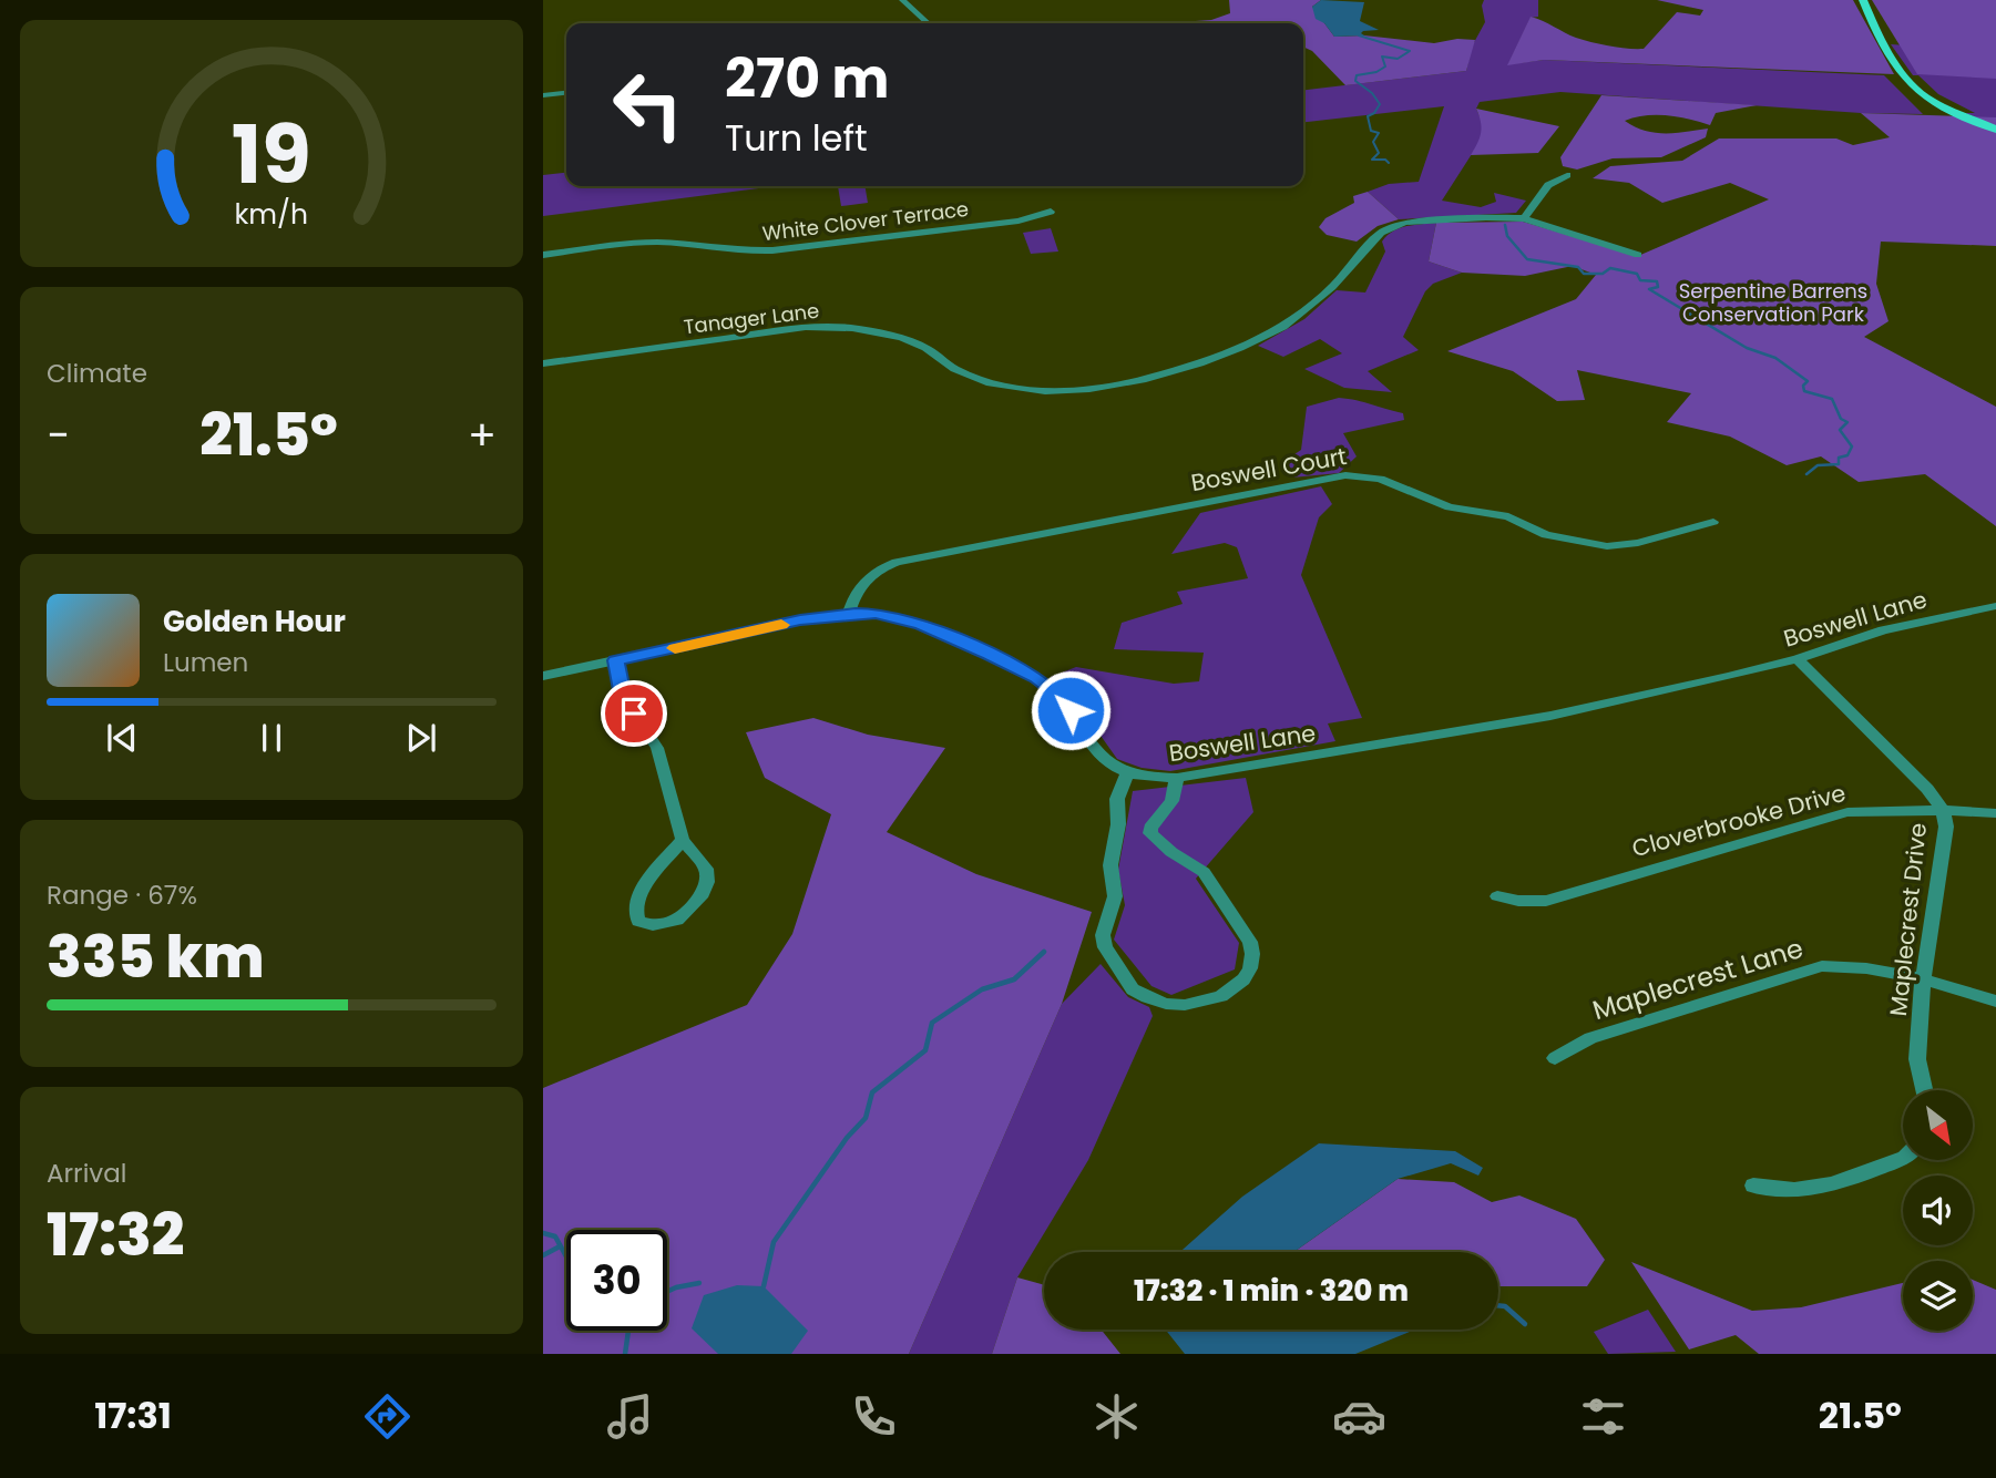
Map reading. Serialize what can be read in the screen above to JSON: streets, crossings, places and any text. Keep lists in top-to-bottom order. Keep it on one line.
{"streets":{"street":["White Clover Terrace","Tanager Lane","Boswell Court","Boswell Lane","Cloverbrooke Drive","Maplecrest Drive","Maplecrest Lane"]},"crossings":[["Boswell Lane","Maplecrest Drive"],["Cloverbrooke Drive","Maplecrest Drive"],["Maplecrest Drive","Maplecrest Lane"]],"parks":["Serpentine Barrens Conservation Park"],"north":"bottom right","page":{"turn":["270 m","Turn left"],"tile":["Climate",["Range · 67%","335 km"],["Arrival","17:32"]],"heat":["−","21.5°","+"],"song":["Golden Hour","Lumen"],"limit":"30","trip":"17:32 · 1 min · 320 m","tabs":["17:31","21.5°"],"gauge":["19","km/h"]}}
